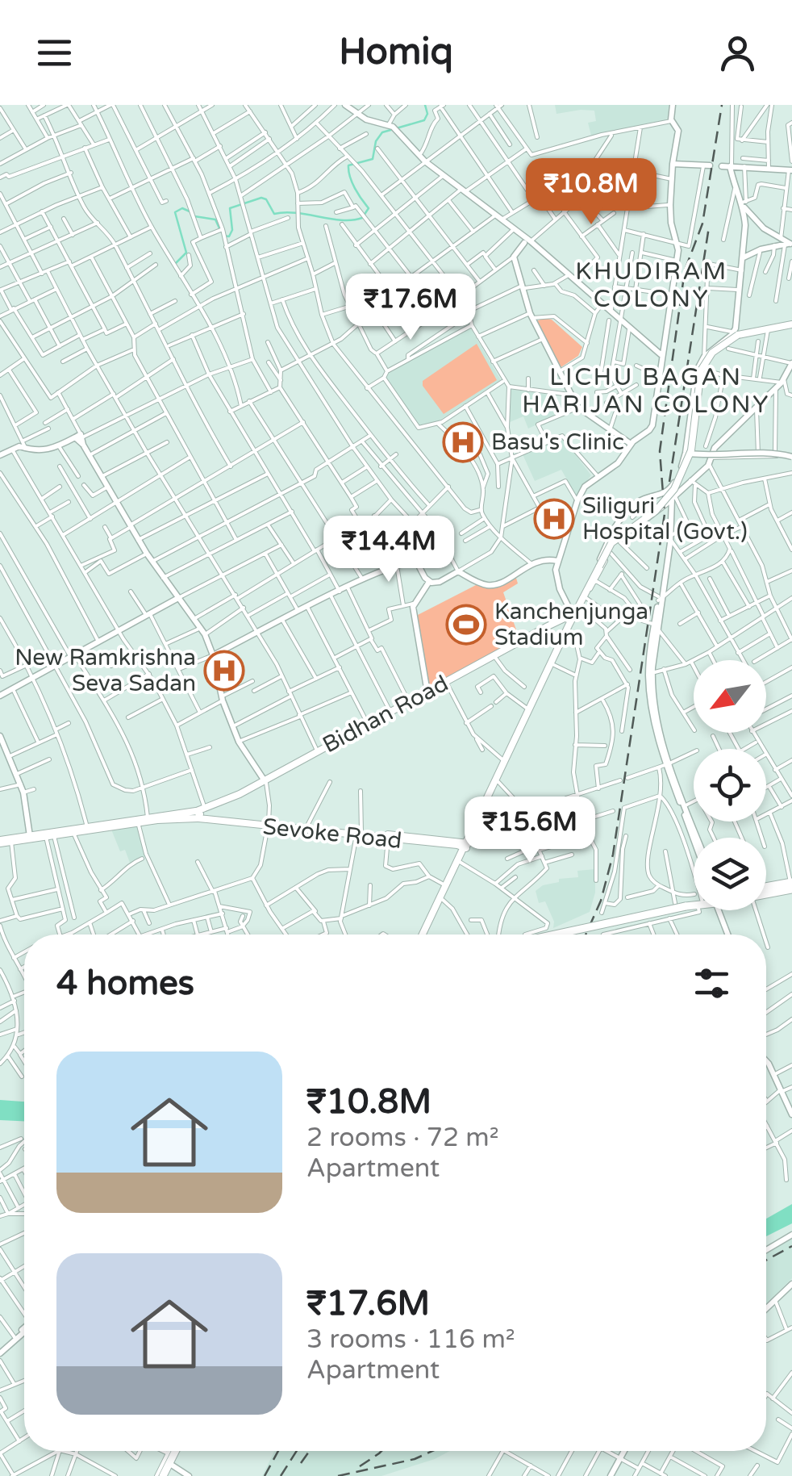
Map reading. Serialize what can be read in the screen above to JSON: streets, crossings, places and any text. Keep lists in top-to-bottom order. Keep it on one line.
{"streets":{"main road":["Bidhan Road","Sevoke Road"]},"crossings":[["Bidhan Road","Sevoke Road"]],"districts":["KHUDIRAM COLONY","LICHU BAGAN HARIJAN COLONY"],"places":{"hospital":["Basu's Clinic","Siliguri Hospital (Govt.)","New Ramkrishna Seva Sadan"],"sports":["Kanchenjunga Stadium"]},"north":"bottom left","page":{"header":"Homiq","price":["₹10.8M","₹17.6M","₹14.4M","₹15.6M"],"heading":"4 homes","list":[{"name":"₹10.8M","note":"2 rooms · 72 m² · Apartment"},{"name":"₹17.6M","note":"3 rooms · 116 m² · Apartment"}]}}
